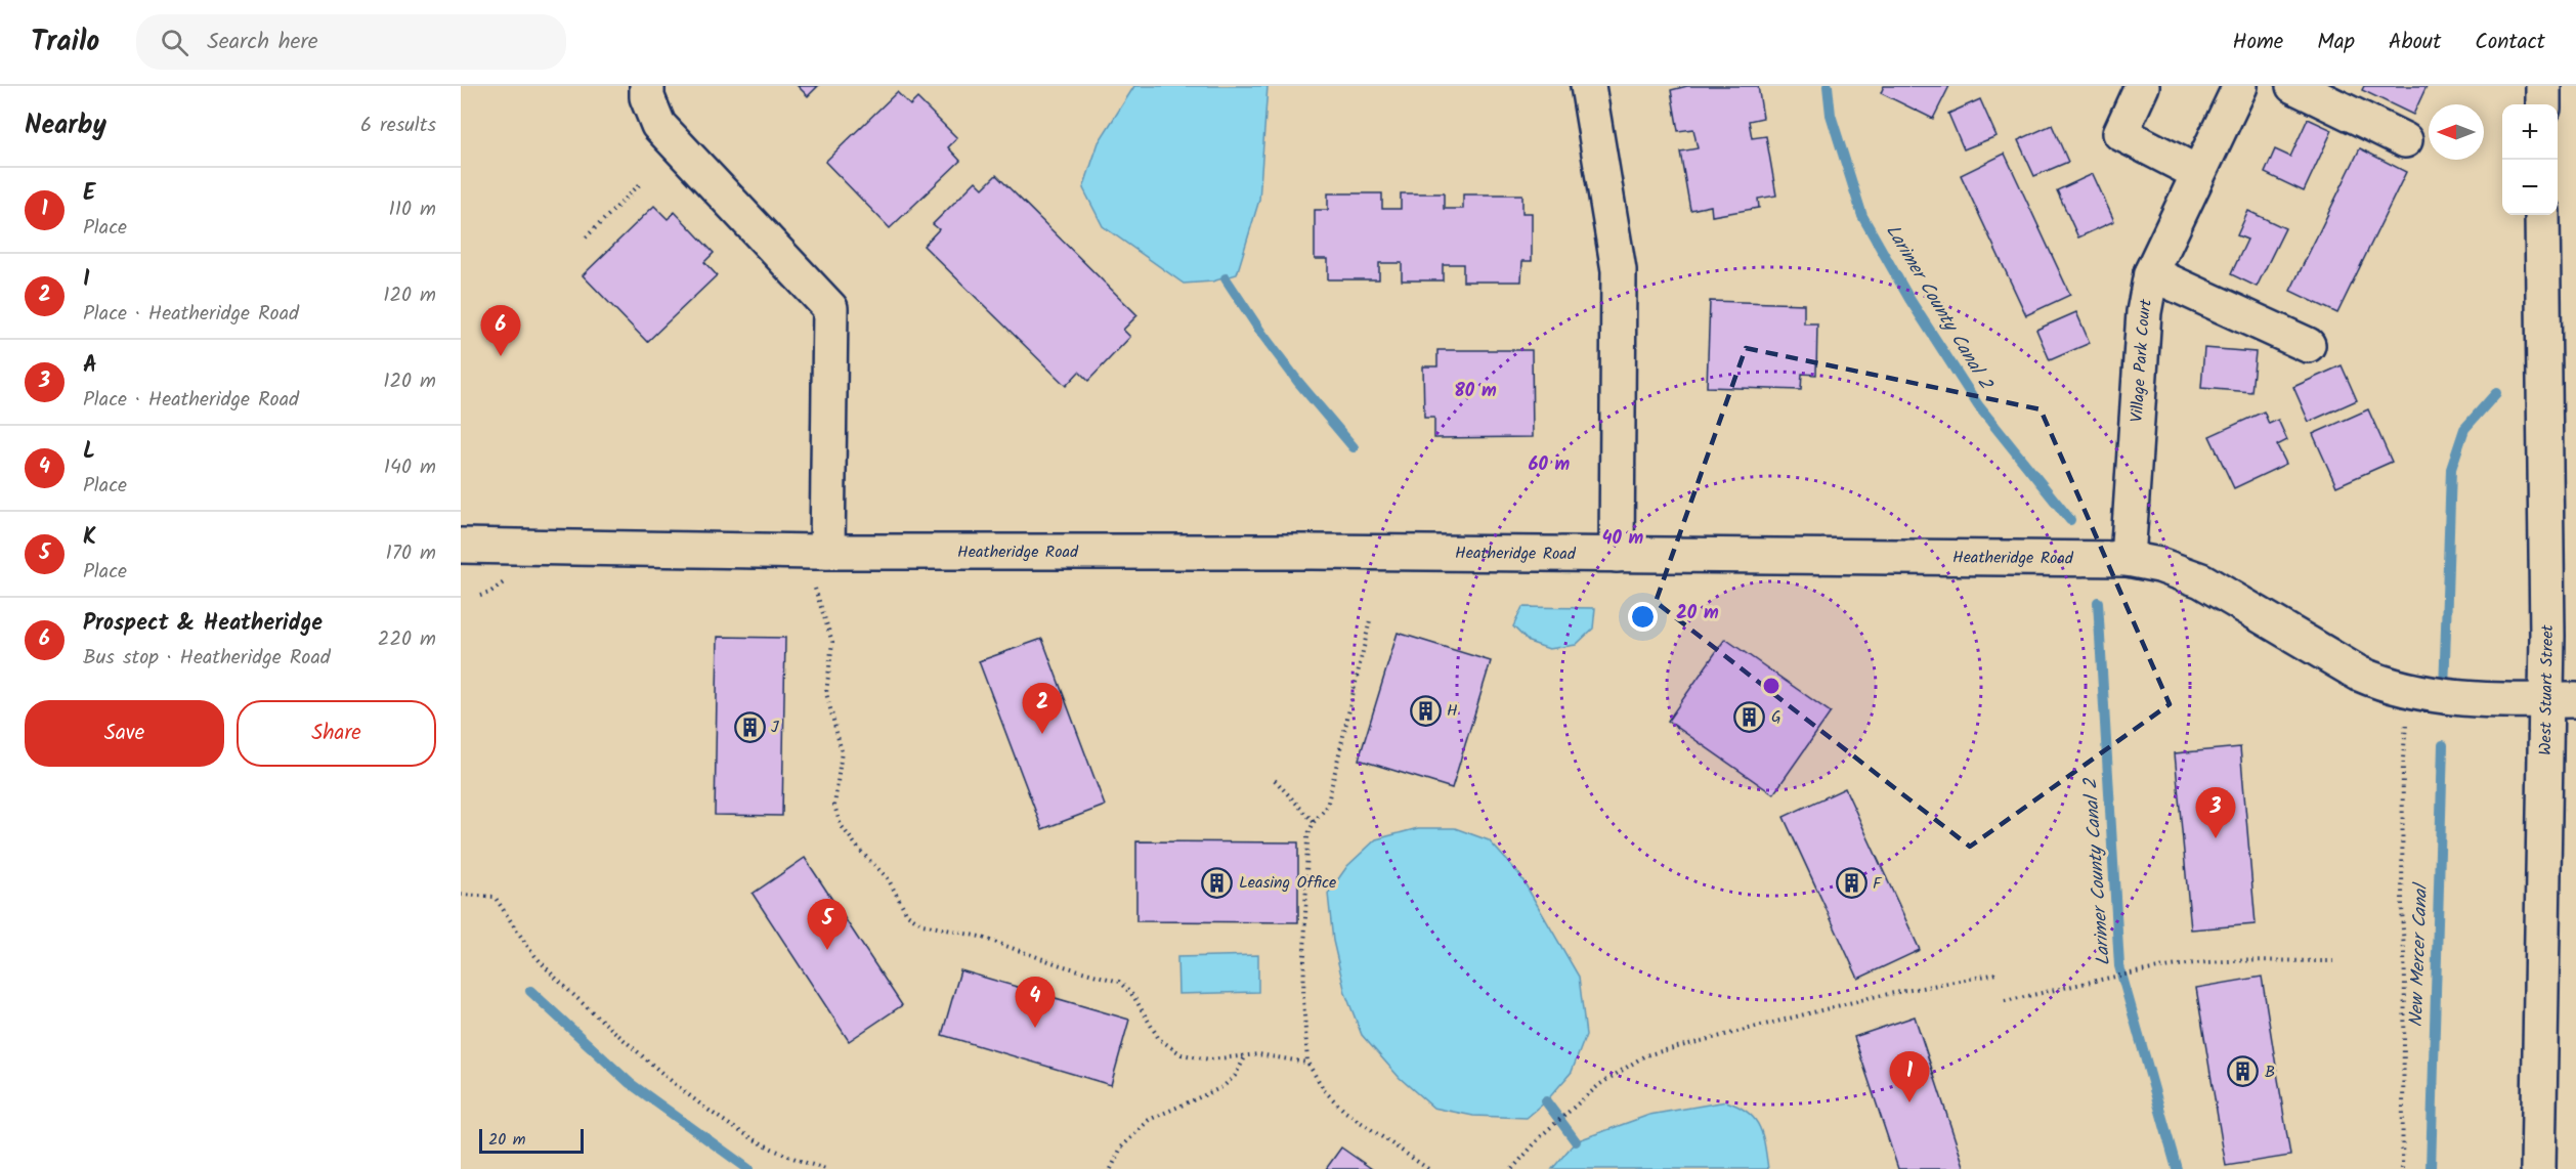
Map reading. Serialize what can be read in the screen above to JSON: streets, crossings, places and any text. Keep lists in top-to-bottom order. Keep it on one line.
{"streets":{"street":["Village Park Court","Heatheridge Road","West Stuart Street"]},"crossings":[["Village Park Court","Heatheridge Road"],["Heatheridge Road","West Stuart Street"]],"water":["Larimer County Canal 2","New Mercer Canal"],"places":{"building":["H","G","J","Leasing Office","F","B"]},"scale_bar":"20 m","north":"left","page":{"header":"Trailo","search":"Search here","nav":["Home","Map","About","Contact"],"heading":["Nearby","6 results"],"map_buttons":["+","−"],"list":[{"mark":"1","name":"E","note":"Place","value":"110 m"},{"mark":"2","name":"I","note":"Place · Heatheridge Road","value":"120 m"},{"mark":"3","name":"A","note":"Place · Heatheridge Road","value":"120 m"},{"mark":"4","name":"L","note":"Place","value":"140 m"},{"mark":"5","name":"K","note":"Place","value":"170 m"},{"mark":"6","name":"Prospect & Heatheridge","note":"Bus stop · Heatheridge Road","value":"220 m"}],"pins":["6","2","3","5","4","1"],"buttons":["Save","Share"],"scale":"20 m"},"rings":["80 m","60 m","40 m","20 m"]}
